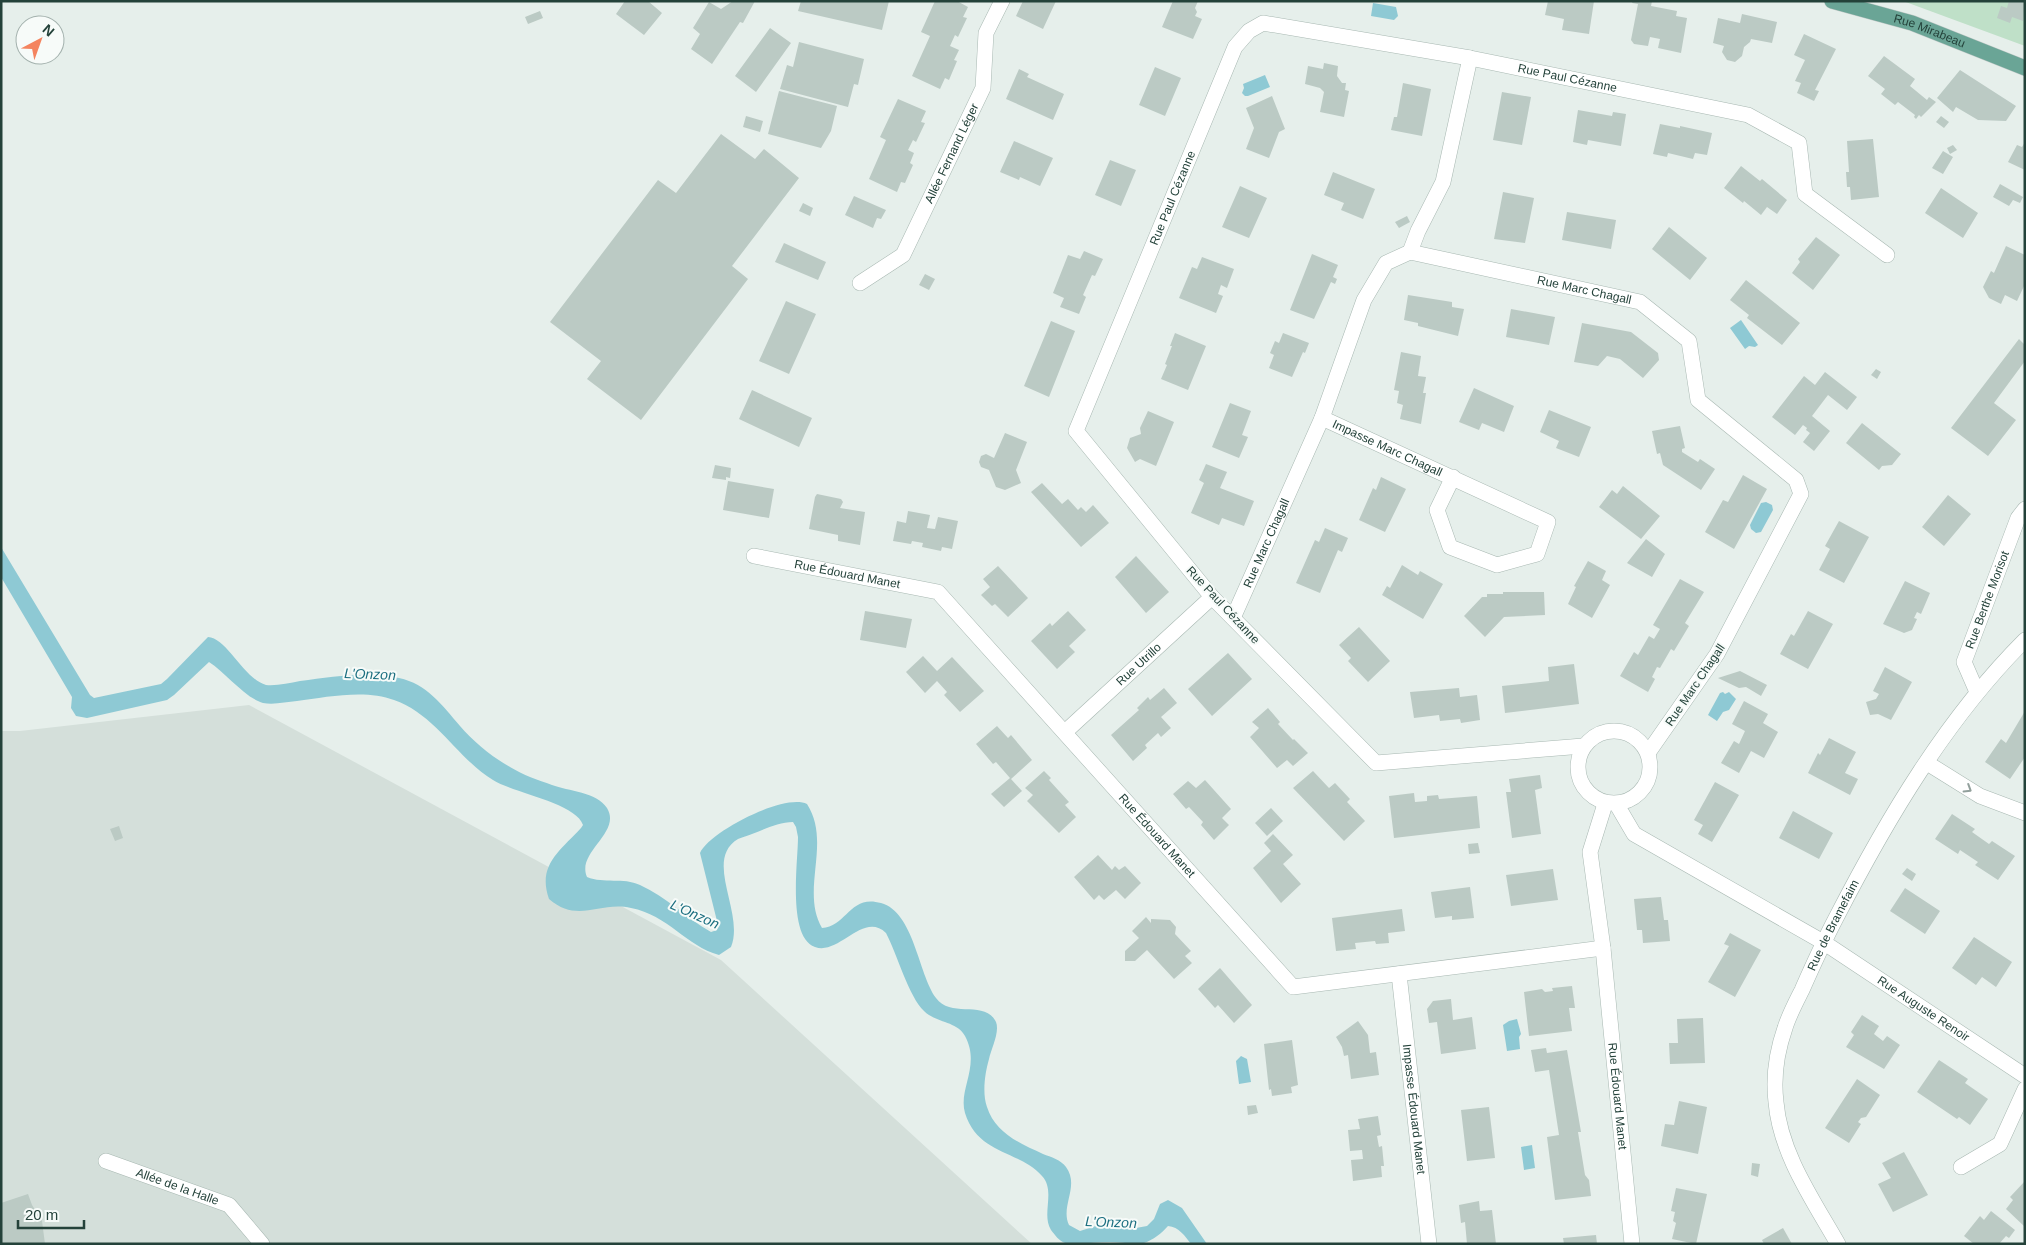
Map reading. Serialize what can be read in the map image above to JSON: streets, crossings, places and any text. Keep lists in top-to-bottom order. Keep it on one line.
{"streets":{"main road":["Rue Mirabeau"],"street":["Rue Paul Cézanne","Allée Fernand Léger","Rue Marc Chagall","Impasse Marc Chagall","Rue Édouard Manet","Rue Berthe Morisot","Rue Utrillo","Rue de Bramefaim","Rue Auguste Renoir","Impasse Édouard Manet","Allée de la Halle"]},"crossings":[["Rue Paul Cézanne","Rue Marc Chagall"],["Rue Paul Cézanne","Rue Édouard Manet"],["Rue Paul Cézanne","Rue Utrillo"],["Rue Marc Chagall","Impasse Marc Chagall"],["Rue Marc Chagall","Rue Édouard Manet"],["Rue Édouard Manet","Rue Utrillo"],["Rue Édouard Manet","Impasse Édouard Manet"],["Rue Berthe Morisot","Rue de Bramefaim"],["Rue de Bramefaim","Rue Auguste Renoir"]],"water":["L'Onzon"],"scale_bar":"20 m","north":"top right"}
